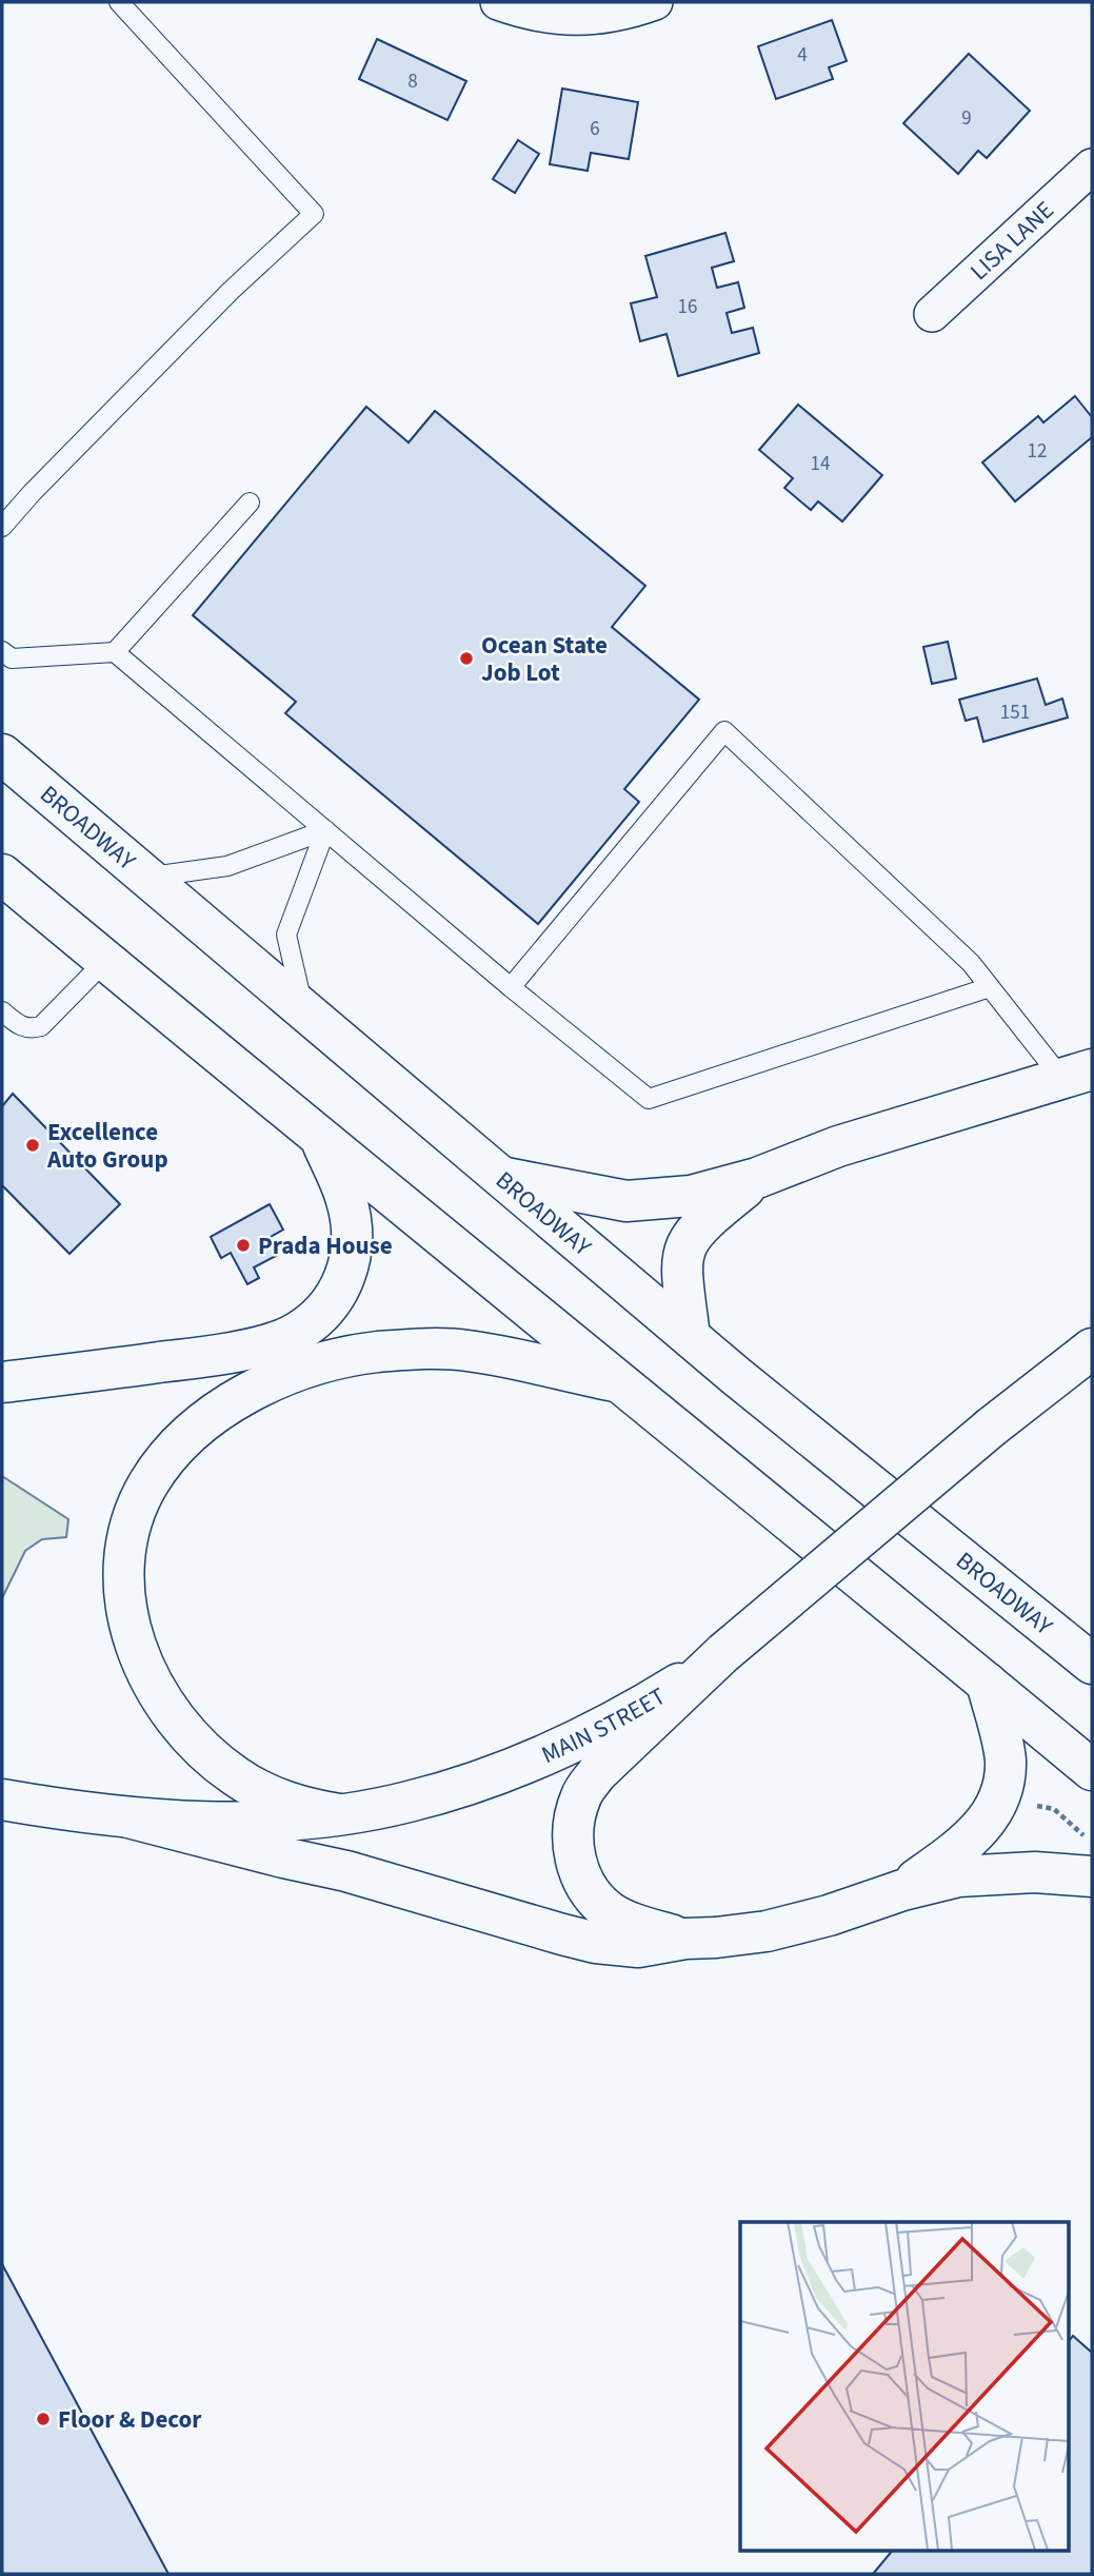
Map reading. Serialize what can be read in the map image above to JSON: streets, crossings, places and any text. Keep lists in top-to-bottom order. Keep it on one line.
{"streets":{"main road":["BROADWAY","MAIN STREET"],"street":["LISA LANE"]},"places":["Ocean State Job Lot","Excellence Auto Group","Prada House","Floor & Decor"],"house_numbers":["4","8","9","6","16","12","14","151"]}
